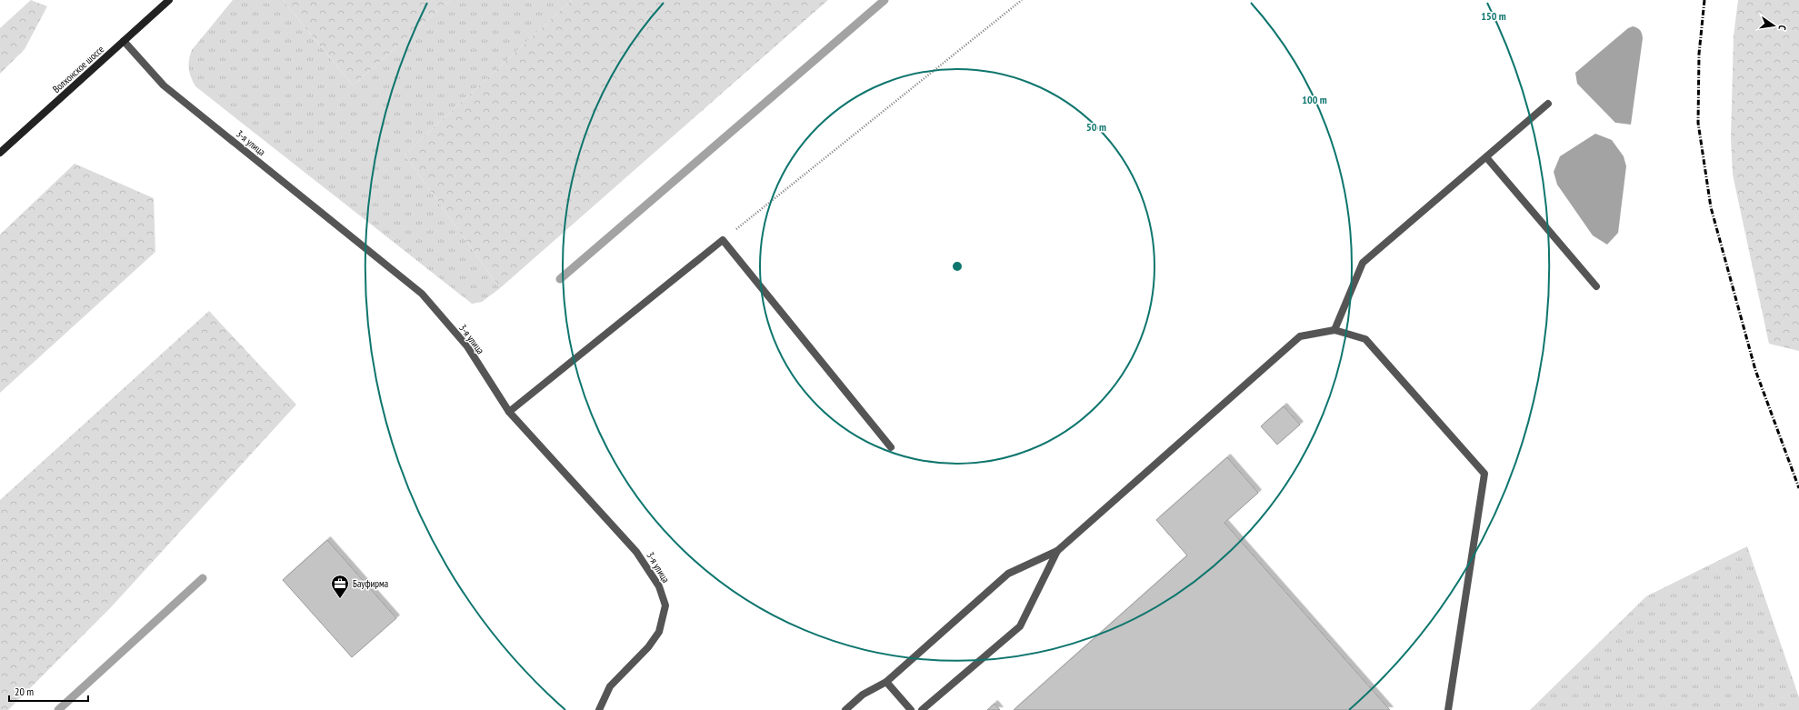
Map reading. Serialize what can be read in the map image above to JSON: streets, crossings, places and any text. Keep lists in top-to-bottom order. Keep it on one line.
{"streets":{"main road":["Волхонское шоссе"],"street":["3-я улица"]},"crossings":[["Волхонское шоссе","3-я улица"]],"places":{"office":["Бауфирма"]},"scale_bar":"20 m","north":"right","rings":["150 m","100 m","50 m"]}
